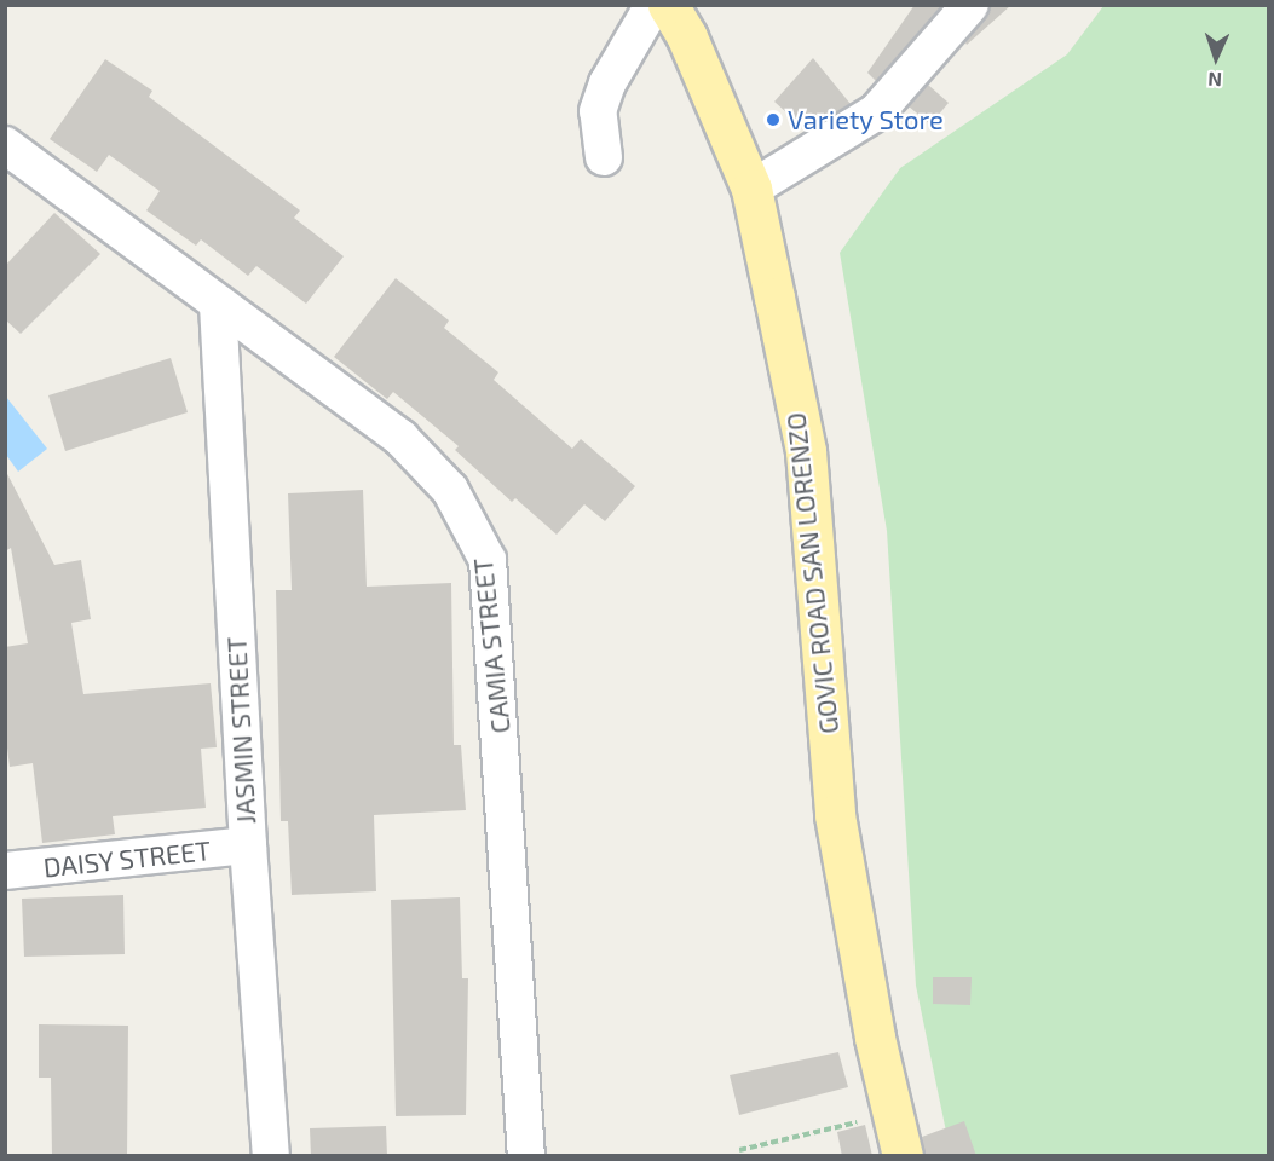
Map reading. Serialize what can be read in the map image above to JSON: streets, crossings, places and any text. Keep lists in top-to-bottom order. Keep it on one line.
{"streets":{"main road":["GOVIC ROAD SAN LORENZO"],"street":["CAMIA STREET","JASMIN STREET","DAISY STREET"]},"crossings":[["CAMIA STREET","JASMIN STREET"],["JASMIN STREET","DAISY STREET"]],"places":["Variety Store"],"north":"bottom"}
